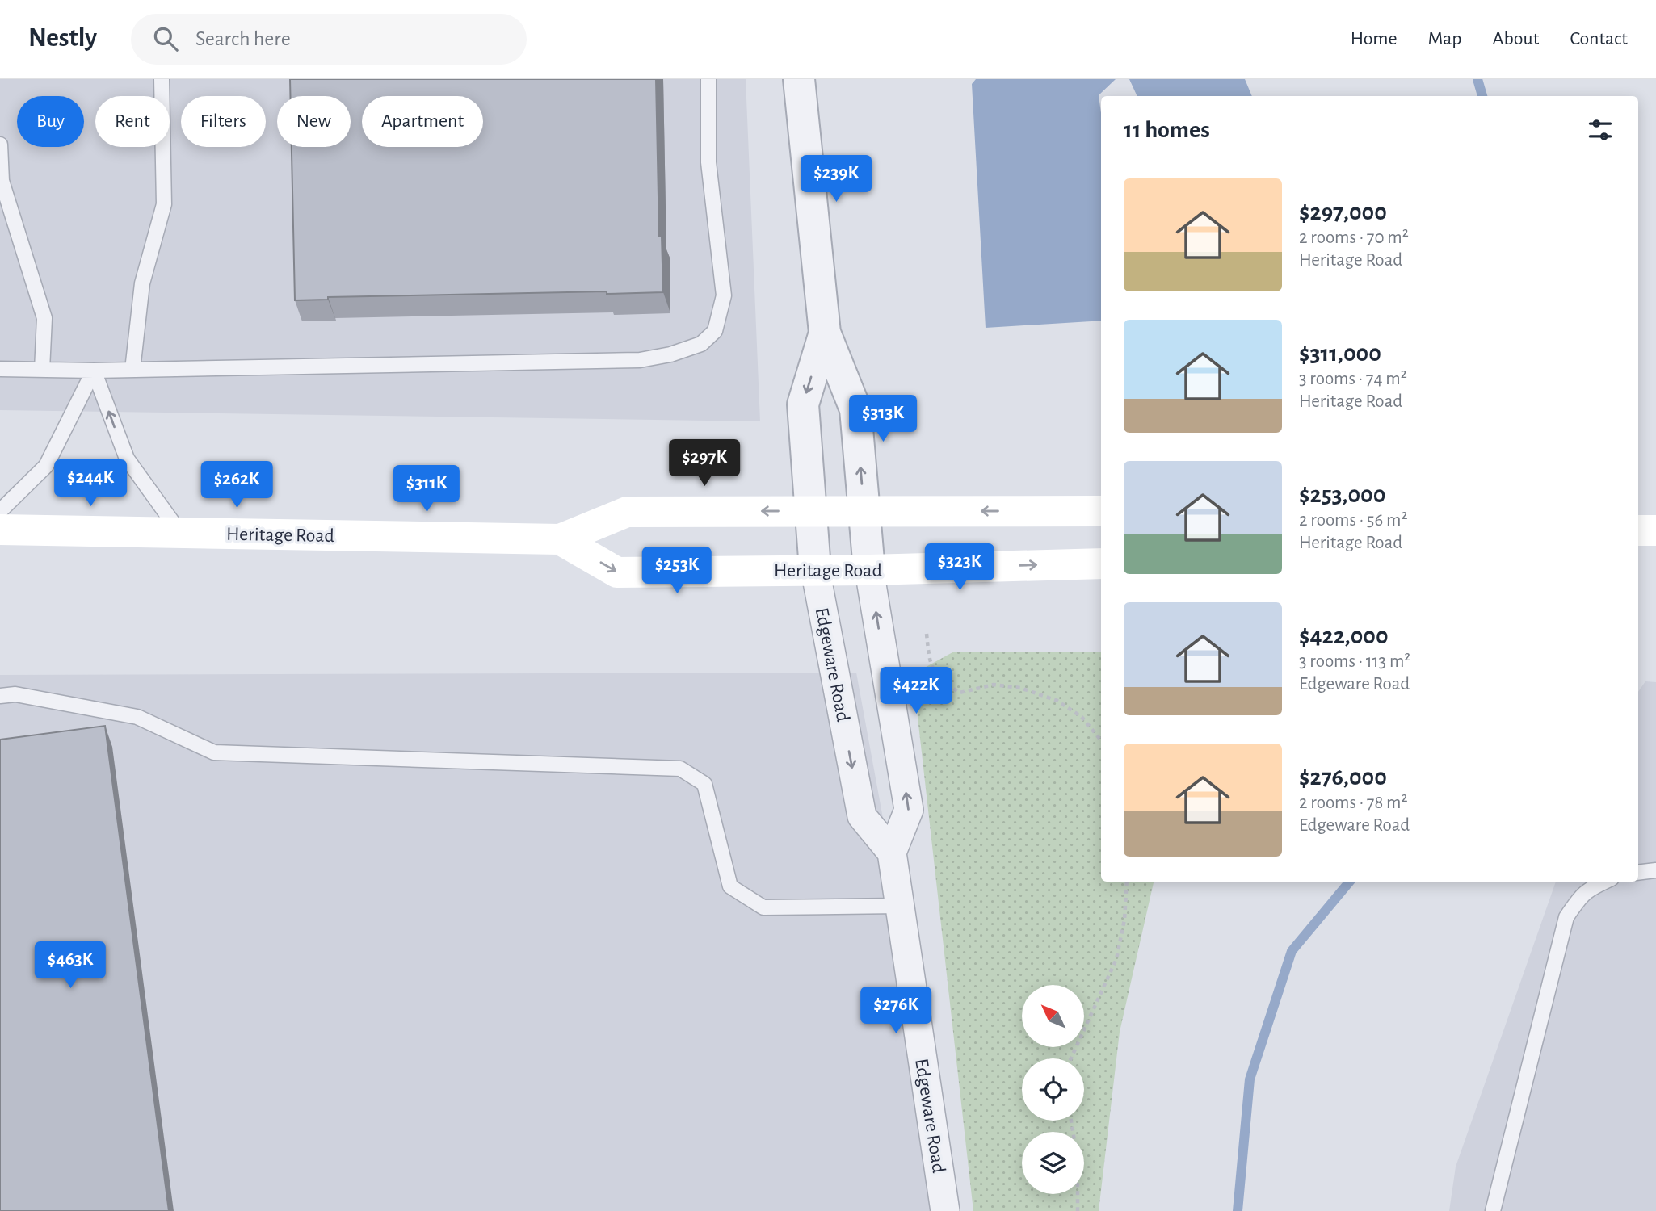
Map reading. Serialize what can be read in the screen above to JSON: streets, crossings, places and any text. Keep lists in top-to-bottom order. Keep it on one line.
{"streets":{"main road":["Heritage Road"],"street":["Edgeware Road"]},"crossings":[["Heritage Road","Edgeware Road"]],"north":"top left","page":{"header":"Nestly","search":"Search here","nav":["Home","Map","About","Contact"],"chip":["Buy","Rent","Filters","New","Apartment"],"heading":"11 homes","price":["$239K","$313K","$297K","$244K","$262K","$311K","$323K","$253K","$422K","$463K","$276K"],"list":[{"name":"$297,000","note":"2 rooms · 70 m² · Heritage Road"},{"name":"$311,000","note":"3 rooms · 74 m² · Heritage Road"},{"name":"$253,000","note":"2 rooms · 56 m² · Heritage Road"},{"name":"$422,000","note":"3 rooms · 113 m² · Edgeware Road"},{"name":"$276,000","note":"2 rooms · 78 m² · Edgeware Road"}]}}
